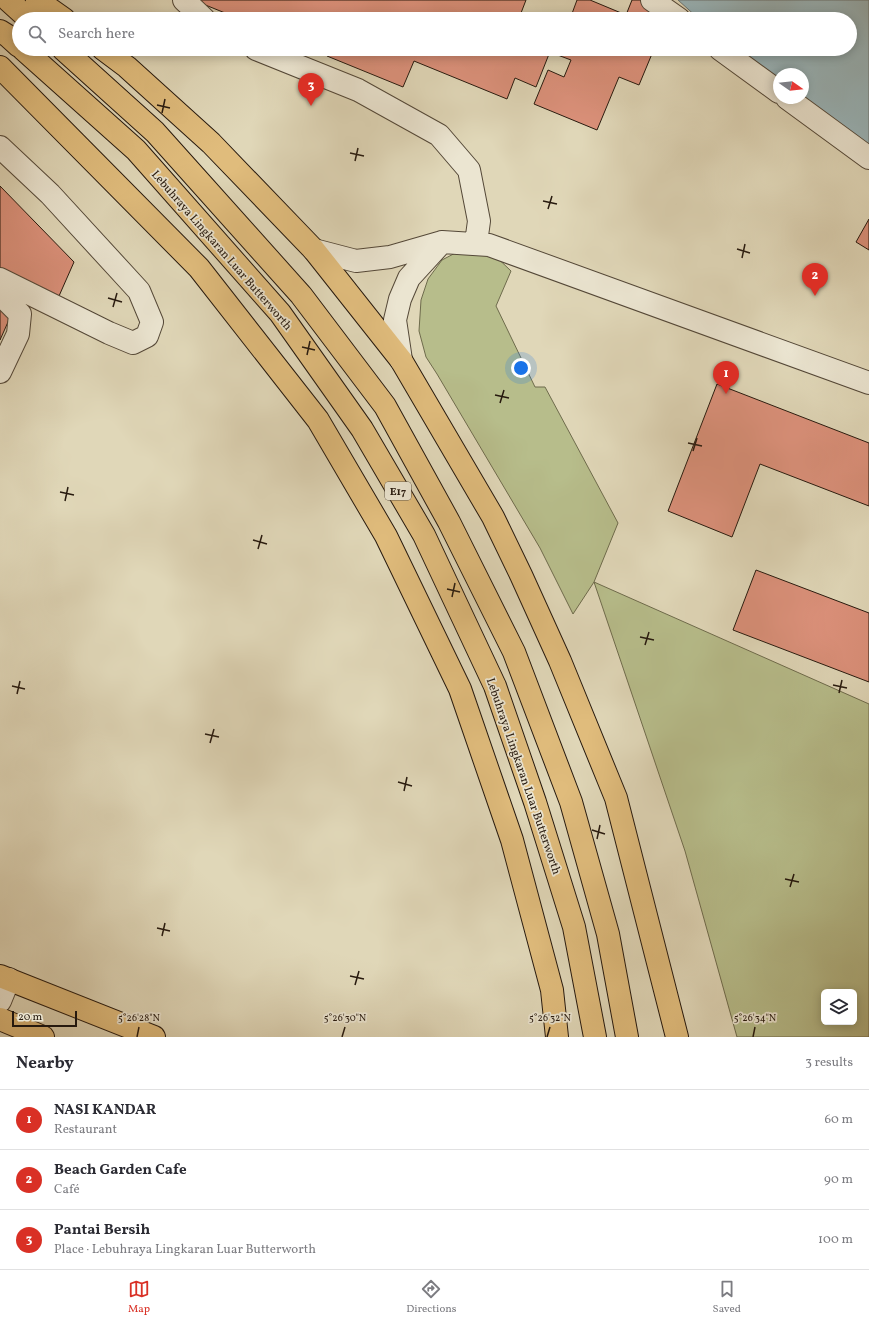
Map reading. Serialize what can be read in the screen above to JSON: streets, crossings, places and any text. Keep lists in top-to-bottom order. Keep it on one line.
{"streets":{"main road":["Lebuhraya Lingkaran Luar Butterworth","E17"]},"scale_bar":"20 m","north":"right","page":{"search":"Search here","pins":["3","2","1"],"scale":"20 m","heading":["Nearby","3 results"],"list":[{"mark":"1","name":"NASI KANDAR","note":"Restaurant","value":"60 m"},{"mark":"2","name":"Beach Garden Cafe","note":"Café","value":"90 m"},{"mark":"3","name":"Pantai Bersih","note":"Place · Lebuhraya Lingkaran Luar Butterworth","value":"100 m"}],"nav":["Map","Directions","Saved"]},"coordinates":["5°26'28\"N","5°26'30\"N","5°26'32\"N","5°26'34\"N"]}
